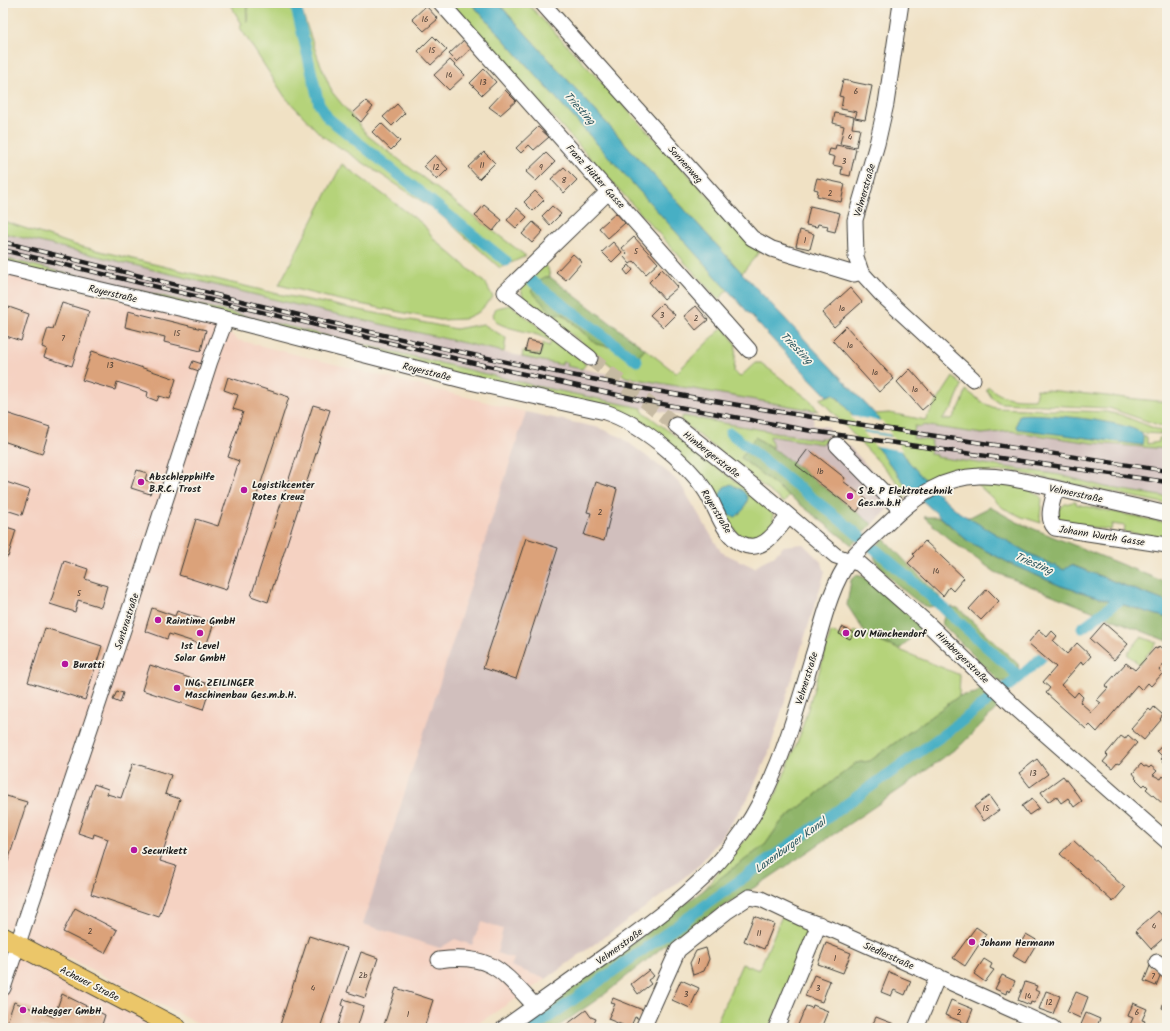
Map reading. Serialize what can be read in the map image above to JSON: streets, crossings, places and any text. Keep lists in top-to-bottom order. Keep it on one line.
{"streets":{"main road":["Achauer Straße"],"street":["Sonnenweg","Franz Hütter Gasse","Velmerstraße","Royerstraße","Himbergerstraße","Johann Wurth Gasse","Santorastraße","Siedlerstraße"]},"crossings":[["Sonnenweg","Velmerstraße"],["Velmerstraße","Himbergerstraße"],["Velmerstraße","Johann Wurth Gasse"],["Royerstraße","Himbergerstraße"],["Royerstraße","Santorastraße"],["Santorastraße","Achauer Straße"]],"water":["Triesting","Laxenburger Kanal"],"places":["Abschlepphilfe B.R.C. Trost","Logistikcenter Rotes Kreuz","S & P Elektrotechnik Ges.m.b.H","Raintime GmbH","1st Level Solar GmbH","OV Münchendorf","Buratti","ING. ZEILINGER Maschinenbau Ges.m.b.H.","Securikett","Johann Hermann","Habegger GmbH"],"house_numbers":["16","15","14","13","6","4","3","11","12","9","8","2","1","5","1a","3","2","15","7","1a","13","1a","1a","1b","2","14","5","13","15","4","2","11","1","1","2b","7","4","3","3","14","12","2","6","1"]}
